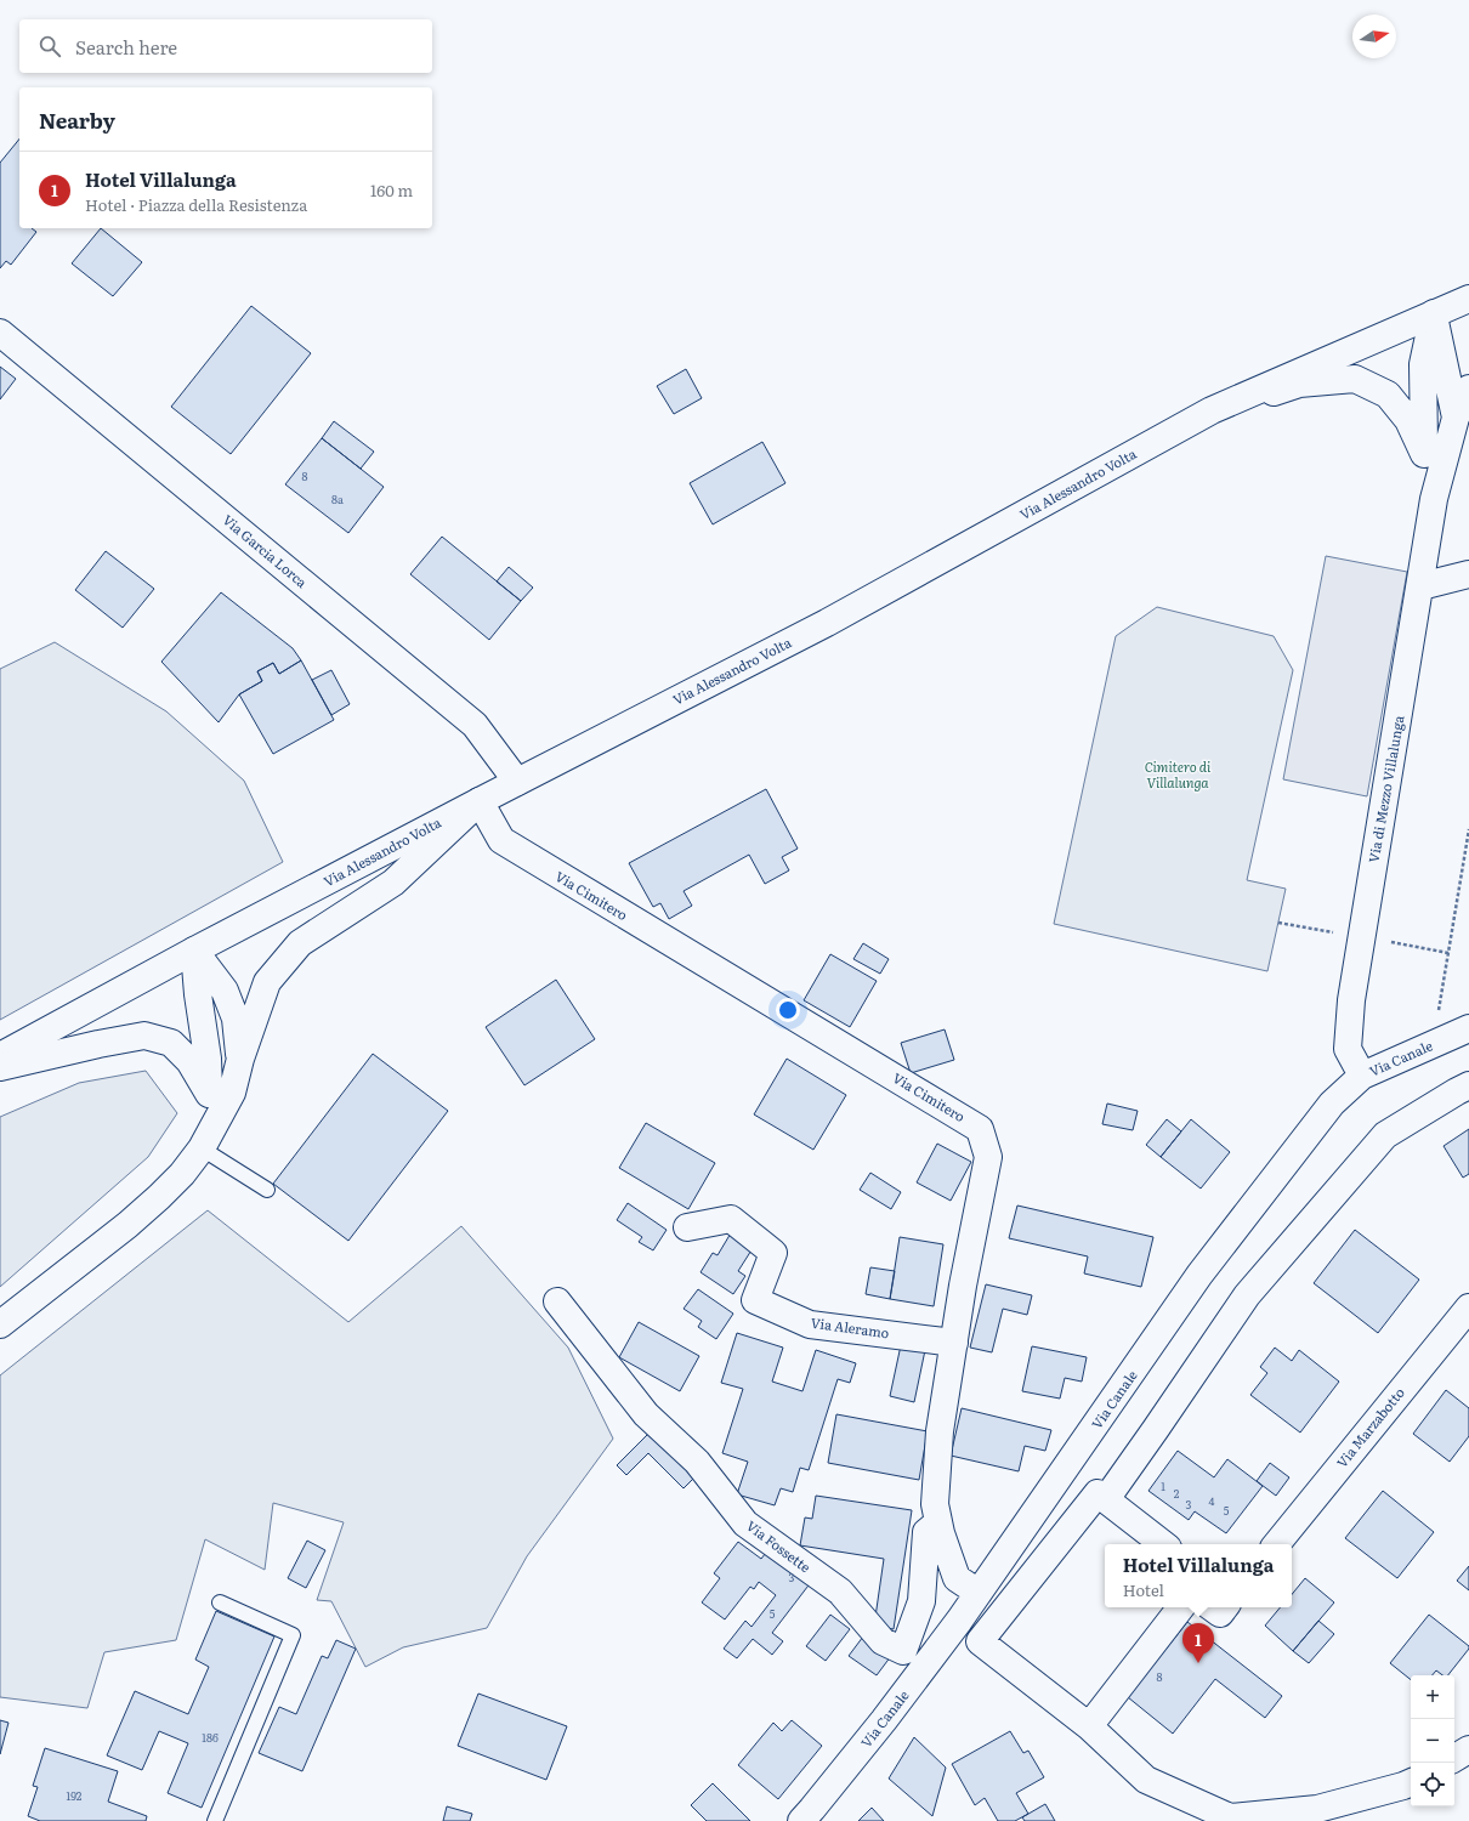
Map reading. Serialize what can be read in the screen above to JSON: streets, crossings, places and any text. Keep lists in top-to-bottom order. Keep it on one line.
{"streets":{"street":["Via Alessandro Volta","Via Garcia Lorca","Via di Mezzo Villalunga","Via Cimitero","Via Canale","Via Aleramo","Via Marzabotto","Via Fossette"]},"crossings":[["Via Alessandro Volta","Via Garcia Lorca"],["Via Alessandro Volta","Via Cimitero"],["Via di Mezzo Villalunga","Via Canale"],["Via Cimitero","Via Canale"],["Via Cimitero","Via Aleramo"],["Via Cimitero","Via Fossette"]],"parks":["Cimitero di Villalunga"],"house_numbers":["8","8a","1","2","4","3","5","3","5","8","186","192"],"north":"right","page":{"search":"Search here","heading":"Nearby","list":[{"mark":"1","name":"Hotel Villalunga","note":"Hotel · Piazza della Resistenza","value":"160 m"}],"popup":["Hotel Villalunga","Hotel"],"pins":"1","map_buttons":["+","−"]}}
